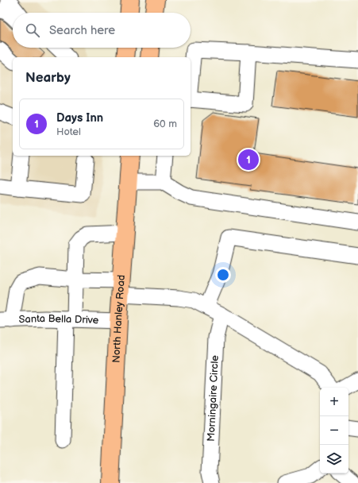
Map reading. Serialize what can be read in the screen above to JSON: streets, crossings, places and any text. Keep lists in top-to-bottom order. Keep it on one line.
{"streets":{"main road":["North Hanley Road"],"street":["Santa Bella Drive","Morningaire Circle"]},"crossings":[["North Hanley Road","Santa Bella Drive"]],"page":{"search":"Search here","heading":"Nearby","list":[{"mark":"1","name":"Days Inn","note":"Hotel","value":"60 m"}],"pins":"1","map_buttons":["+","−"]}}
